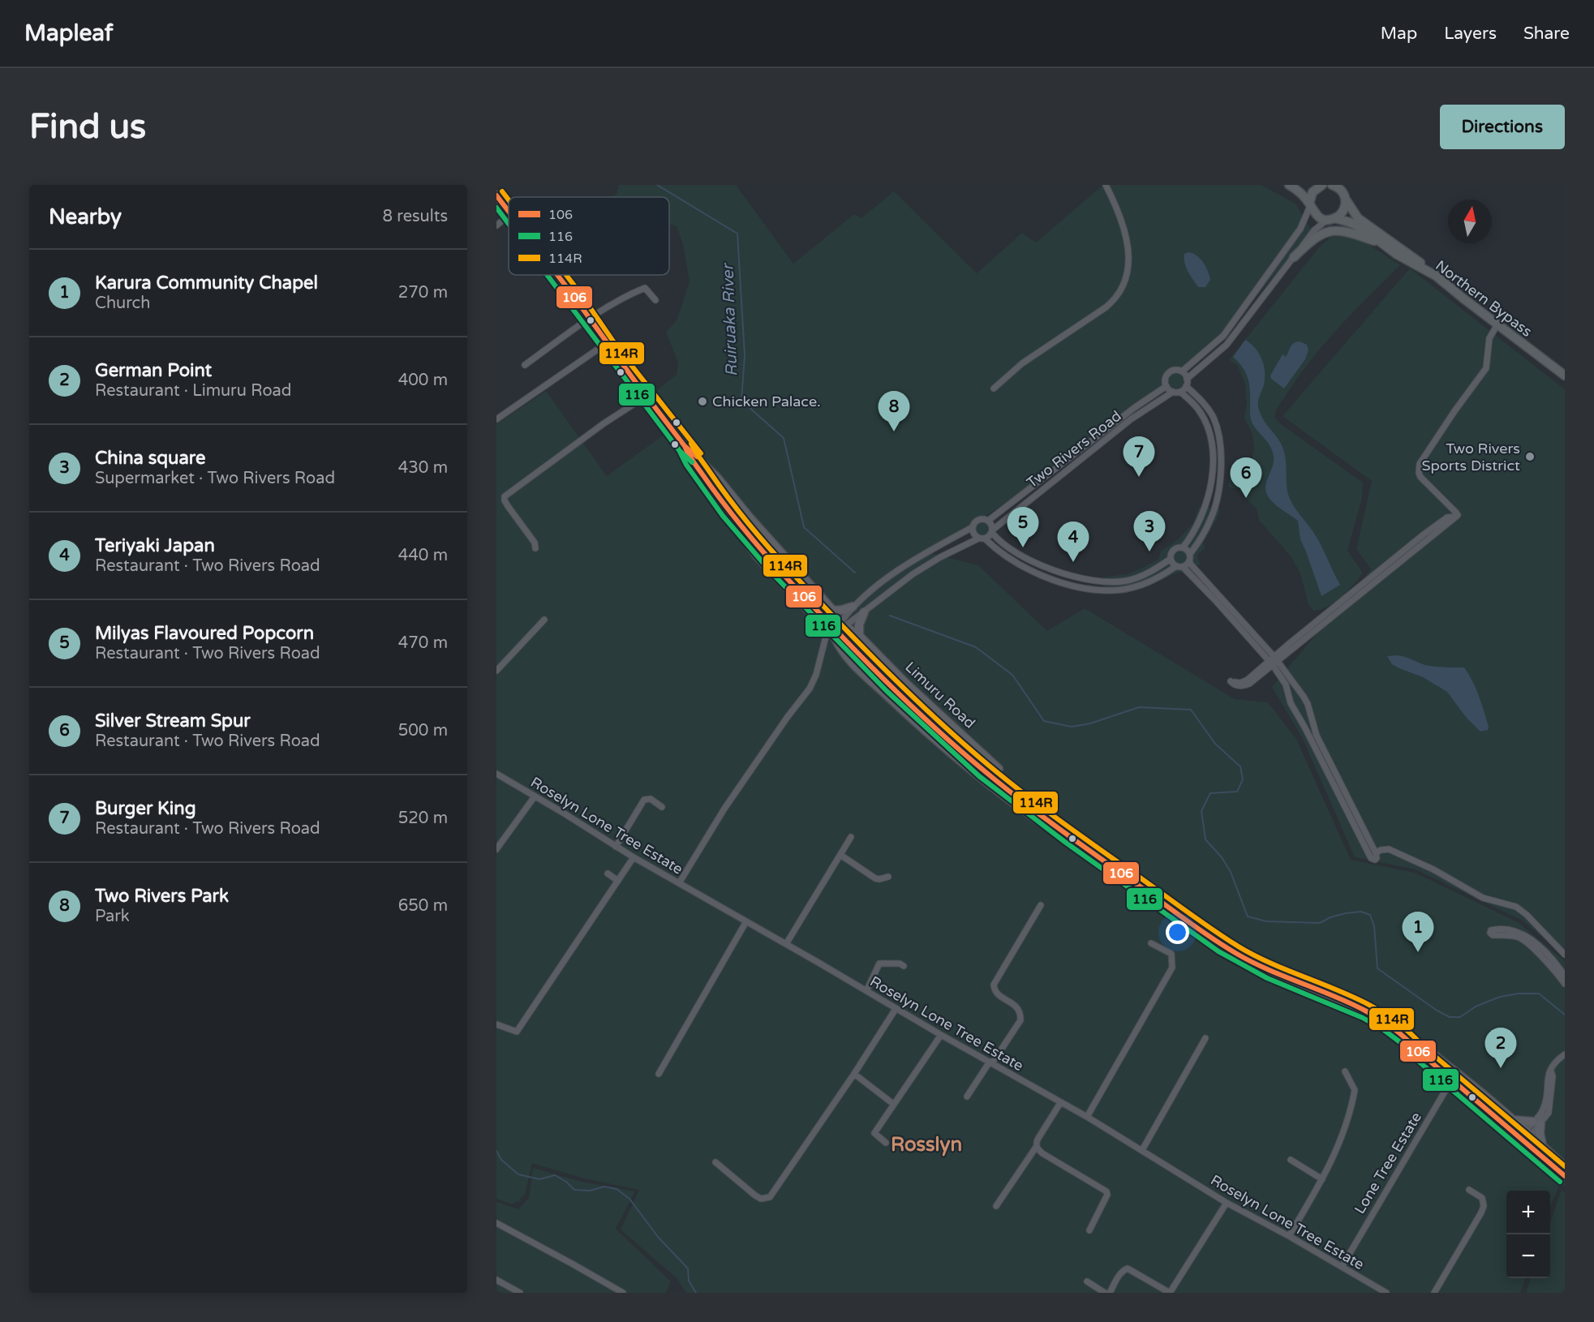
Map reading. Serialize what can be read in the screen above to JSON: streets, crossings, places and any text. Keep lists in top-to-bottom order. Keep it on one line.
{"streets":{"main road":["Northern Bypass","Limuru Road"],"street":["Two Rivers Road","Roselyn Lone Tree Estate","Lone Tree Estate"]},"crossings":[["Limuru Road","Lone Tree Estate"],["Roselyn Lone Tree Estate","Lone Tree Estate"]],"districts":["Rosslyn"],"water":["Ruiruaka River"],"places":["Chicken Palace.","Two Rivers Sports District"],"lines":["transit line 114R","transit line 106","transit line 116"],"legend":["106","116","114R"],"north":"top","page":{"header":"Mapleaf","nav":["Map","Layers","Share"],"buttons":"Directions","title":"Find us","heading":["Nearby","8 results"],"list":[{"mark":"1","name":"Karura Community Chapel","note":"Church","value":"270 m"},{"mark":"2","name":"German Point","note":"Restaurant · Limuru Road","value":"400 m"},{"mark":"3","name":"China square","note":"Supermarket · Two Rivers Road","value":"430 m"},{"mark":"4","name":"Teriyaki Japan","note":"Restaurant · Two Rivers Road","value":"440 m"},{"mark":"5","name":"Milyas Flavoured Popcorn","note":"Restaurant · Two Rivers Road","value":"470 m"},{"mark":"6","name":"Silver Stream Spur","note":"Restaurant · Two Rivers Road","value":"500 m"},{"mark":"7","name":"Burger King","note":"Restaurant · Two Rivers Road","value":"520 m"},{"mark":"8","name":"Two Rivers Park","note":"Park","value":"650 m"}],"pins":["8","7","6","5","3","4","1","2"],"map_buttons":["+","−"]}}
